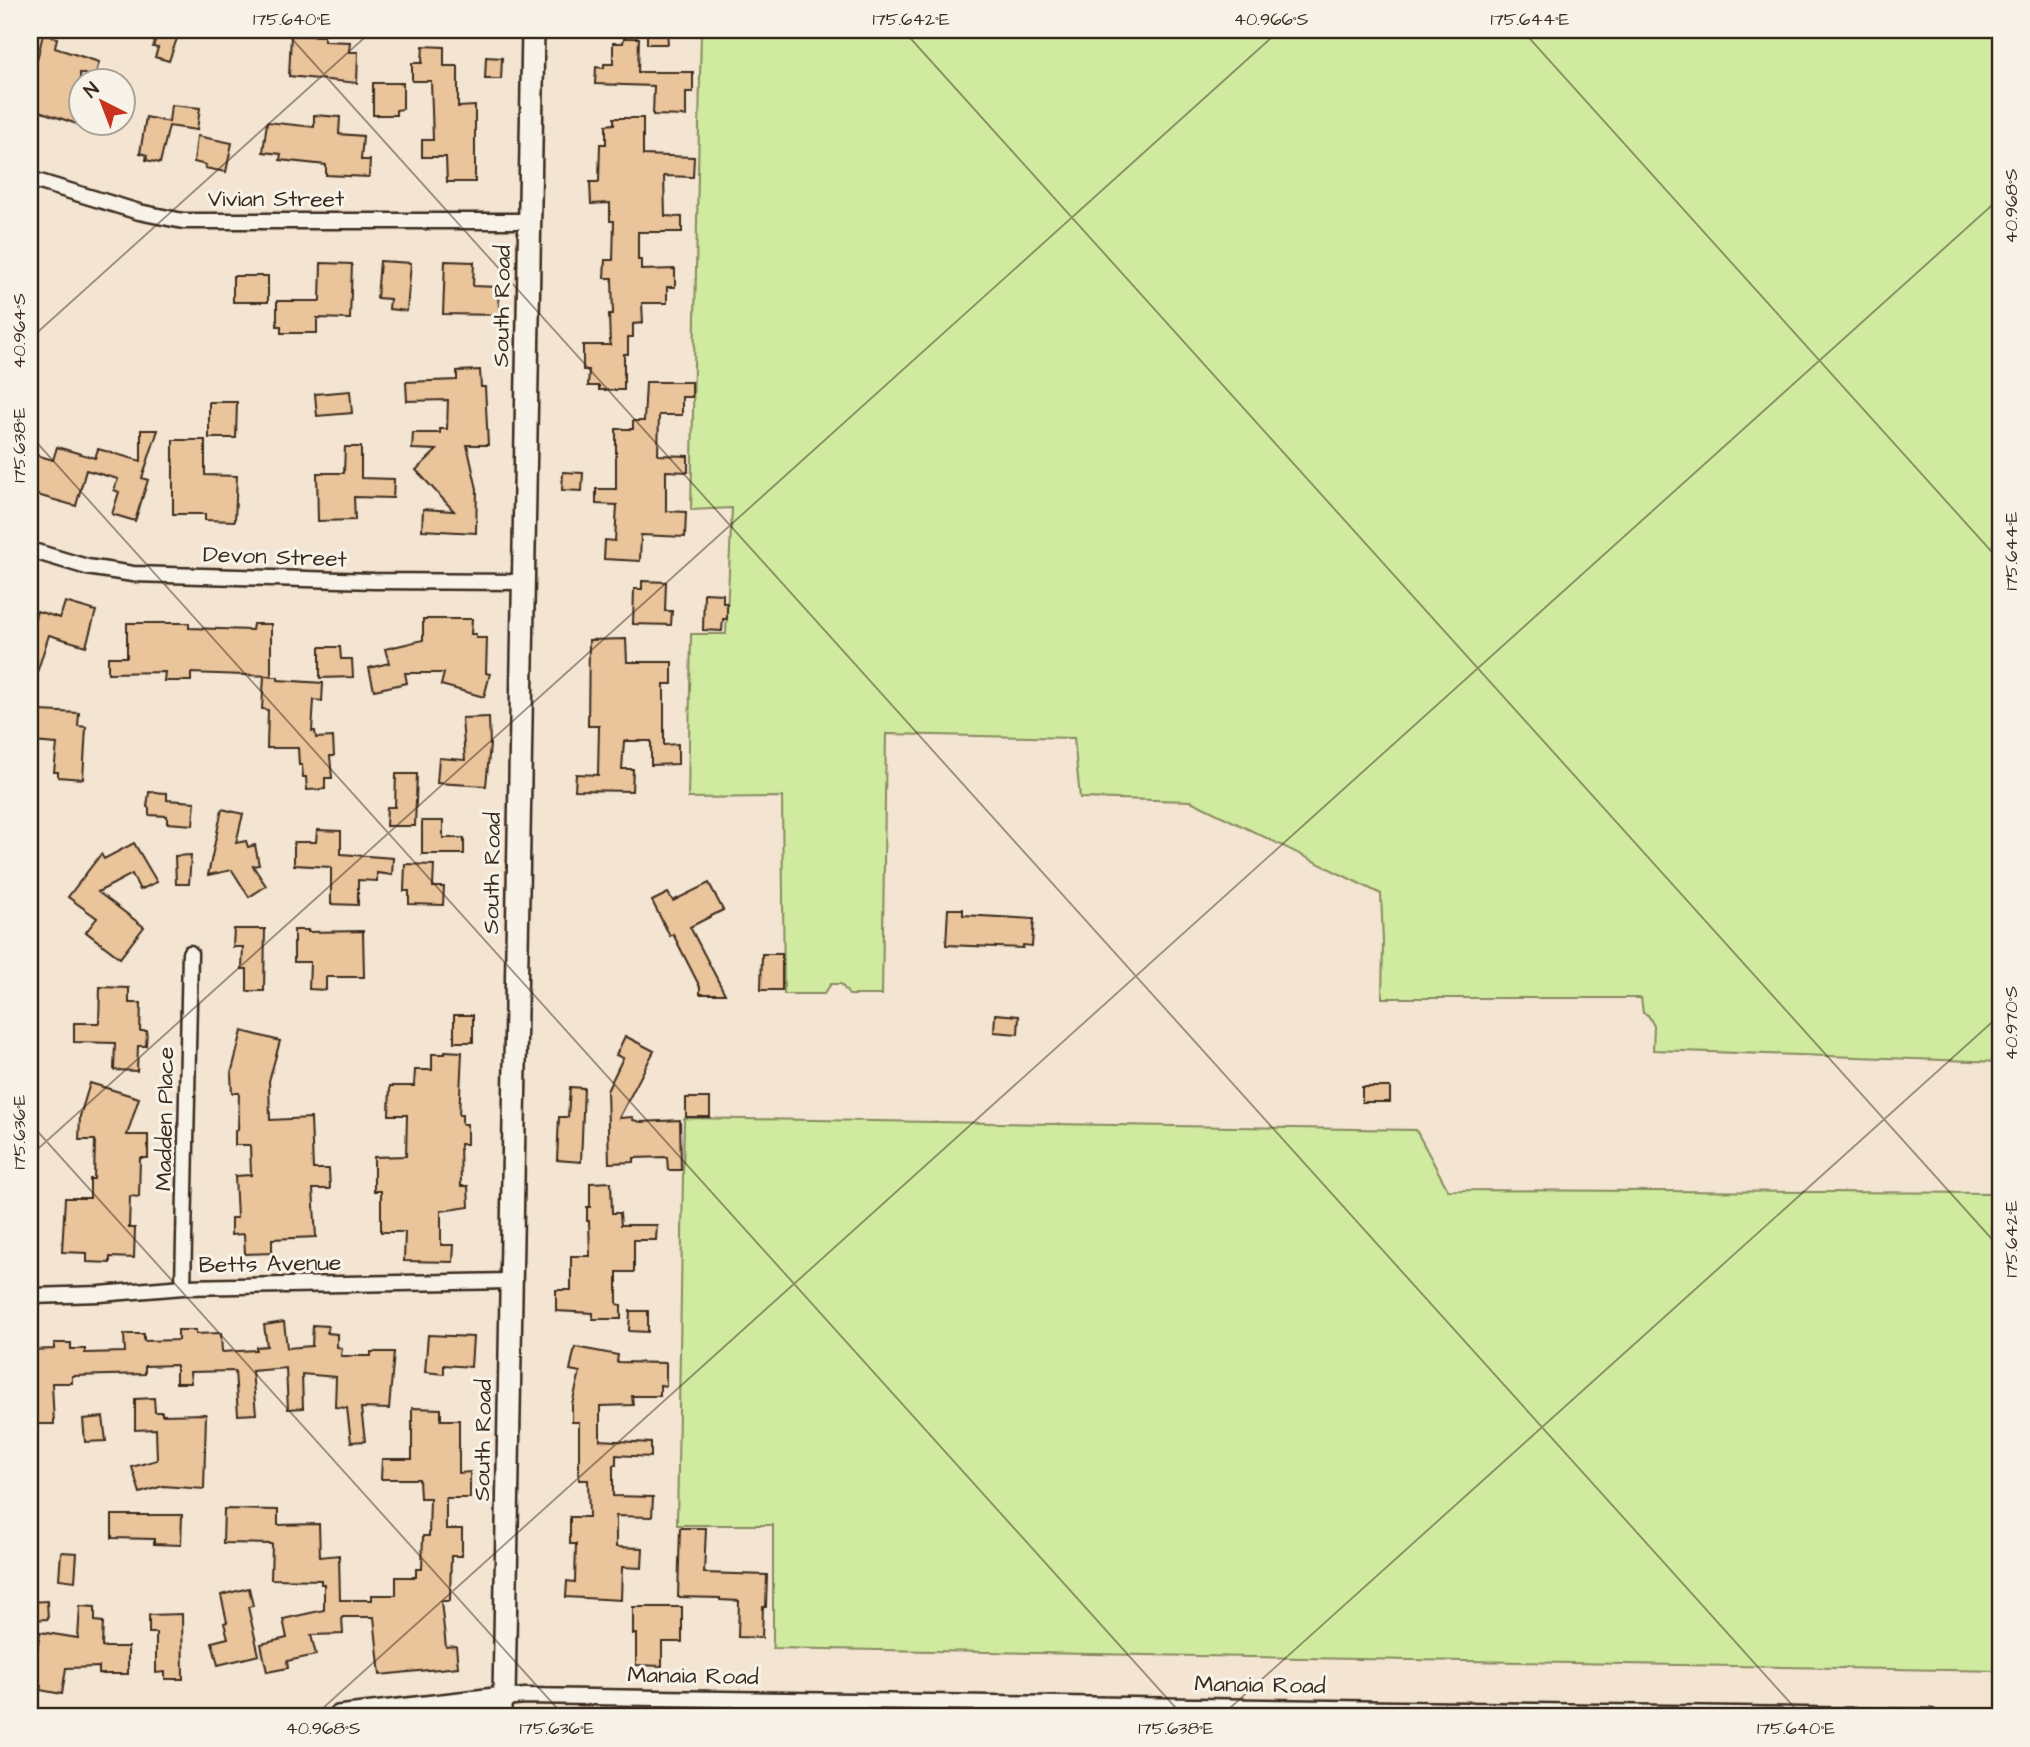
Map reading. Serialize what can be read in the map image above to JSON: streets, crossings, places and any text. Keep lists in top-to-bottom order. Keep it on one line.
{"streets":{"street":["Vivian Street","South Road","Devon Street","Madden Place","Betts Avenue","Manaia Road"]},"crossings":[["Vivian Street","South Road"],["South Road","Devon Street"],["South Road","Betts Avenue"],["South Road","Manaia Road"],["Madden Place","Betts Avenue"]],"north":"top left","coordinates":["175.640°E","175.642°E","40.966°S","175.644°E","40.968°S","40.964°S","175.638°E","40.970°S","175.636°E"]}
